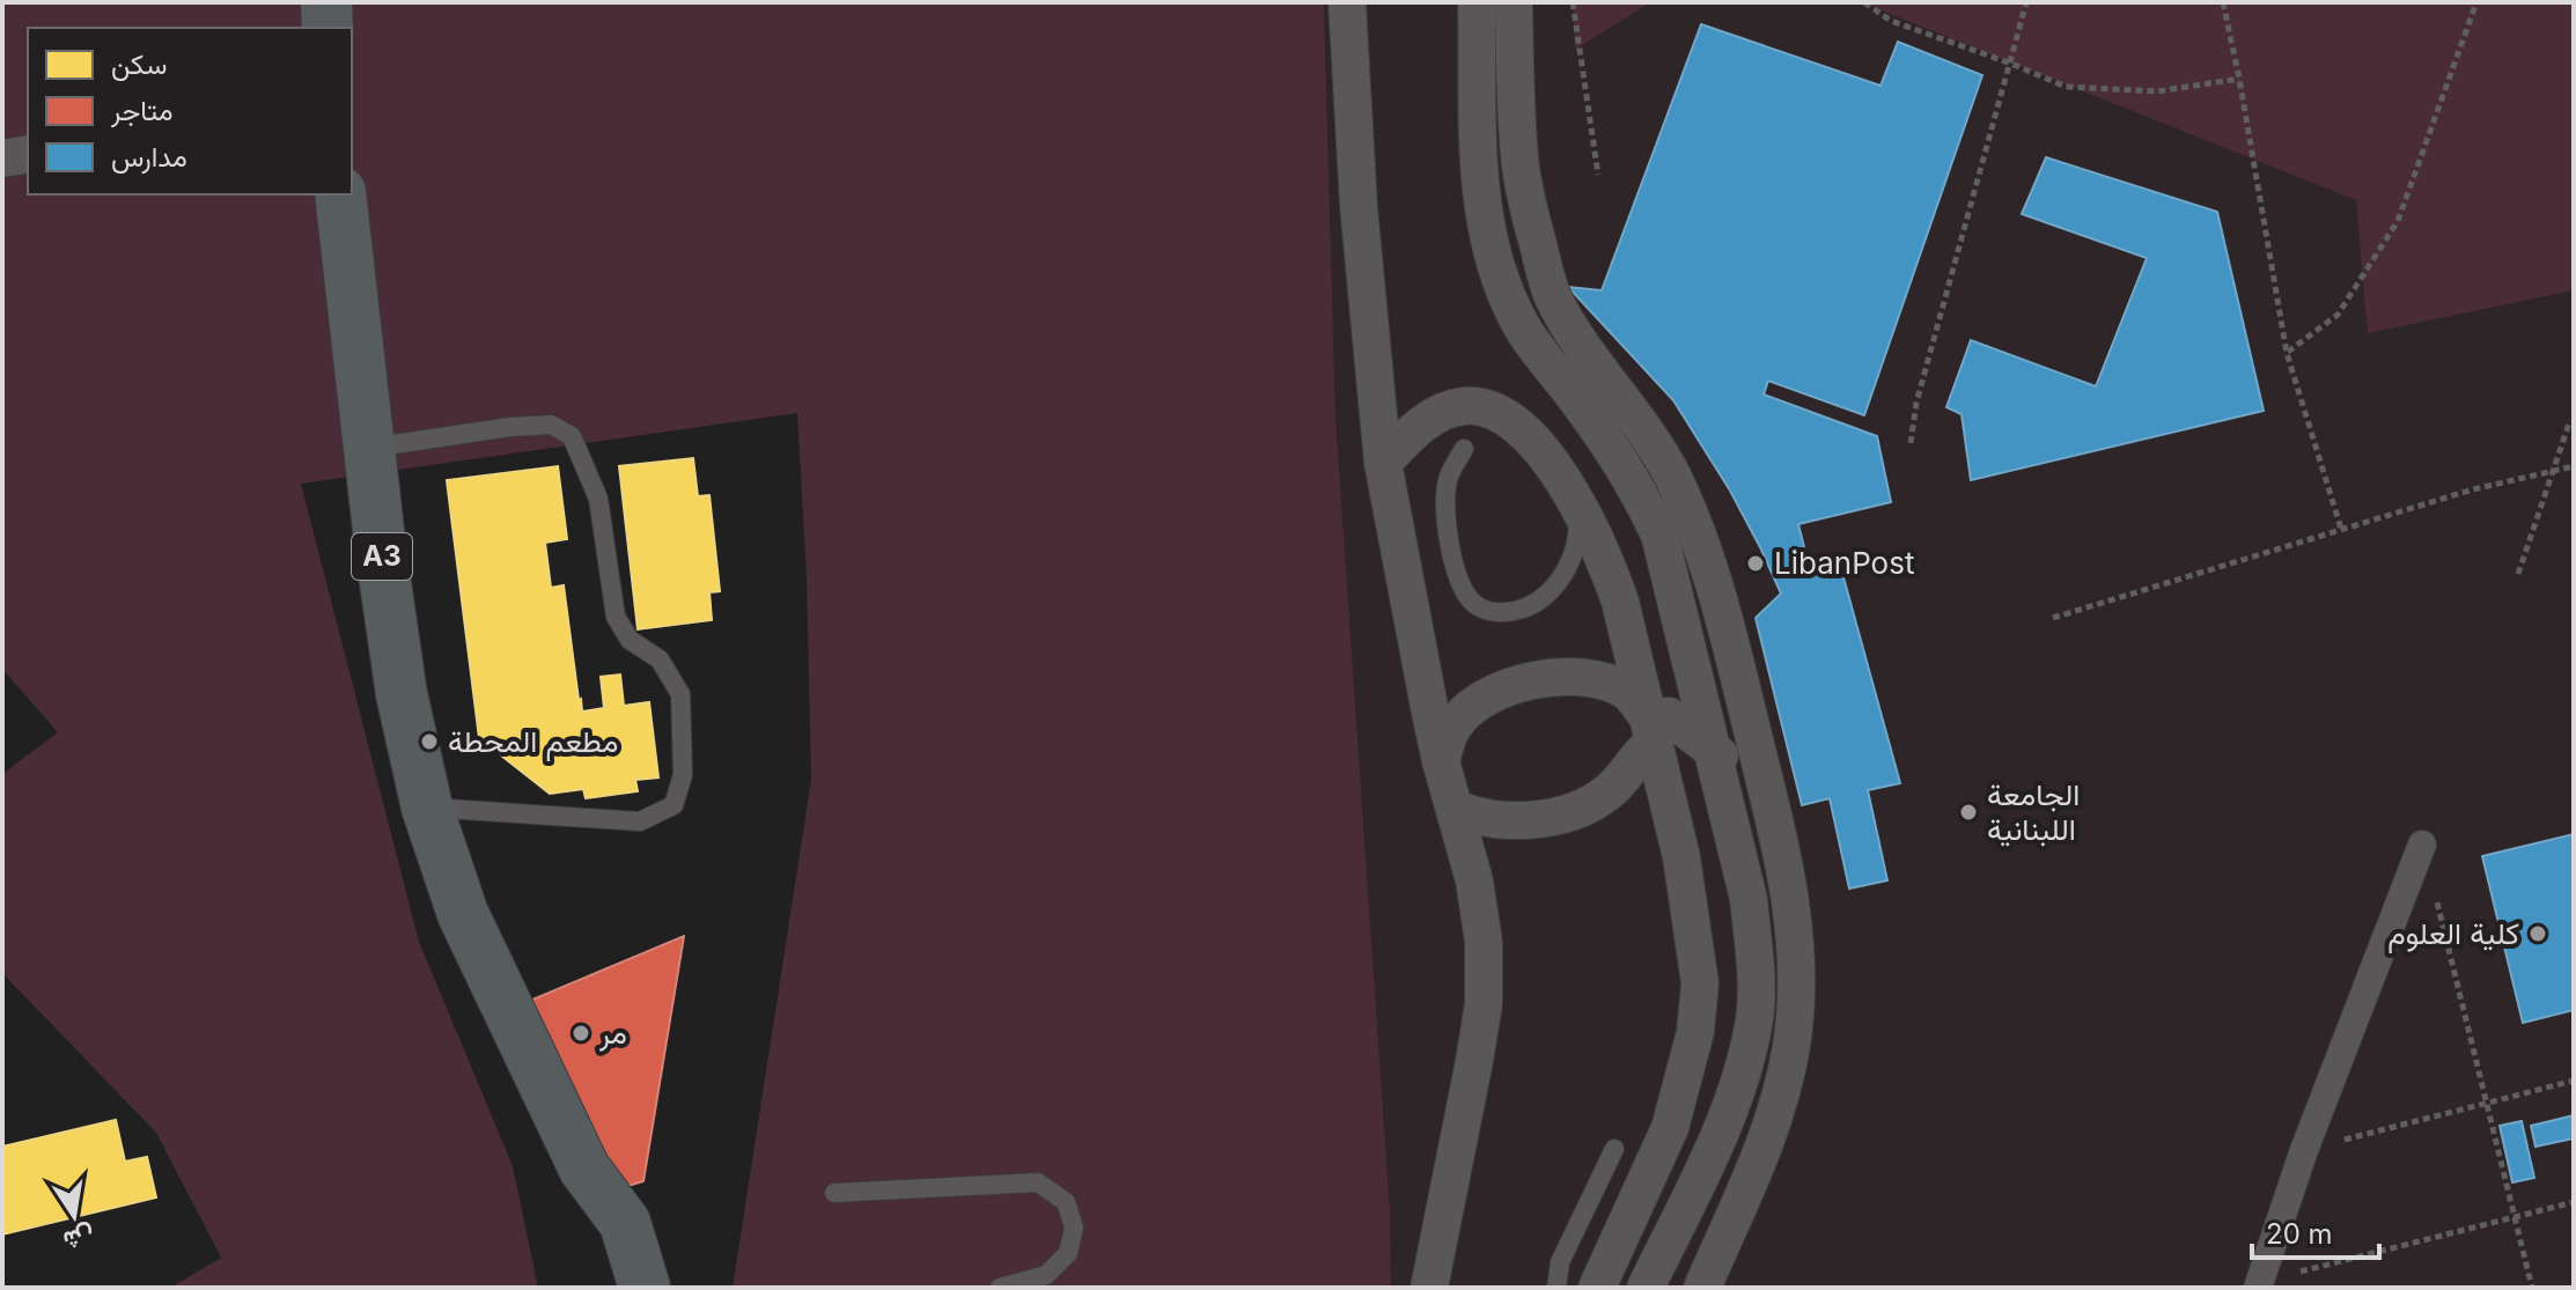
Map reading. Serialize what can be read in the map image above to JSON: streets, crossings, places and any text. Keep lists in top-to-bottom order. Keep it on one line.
{"streets":{"highway":["A3"]},"places":["LibanPost","مطعم المحطة","الجامعة اللبنانية","كلية العلوم","مر"],"legend":["سكن","متاجر","مدارس"],"scale_bar":"20 m","north":"bottom"}
